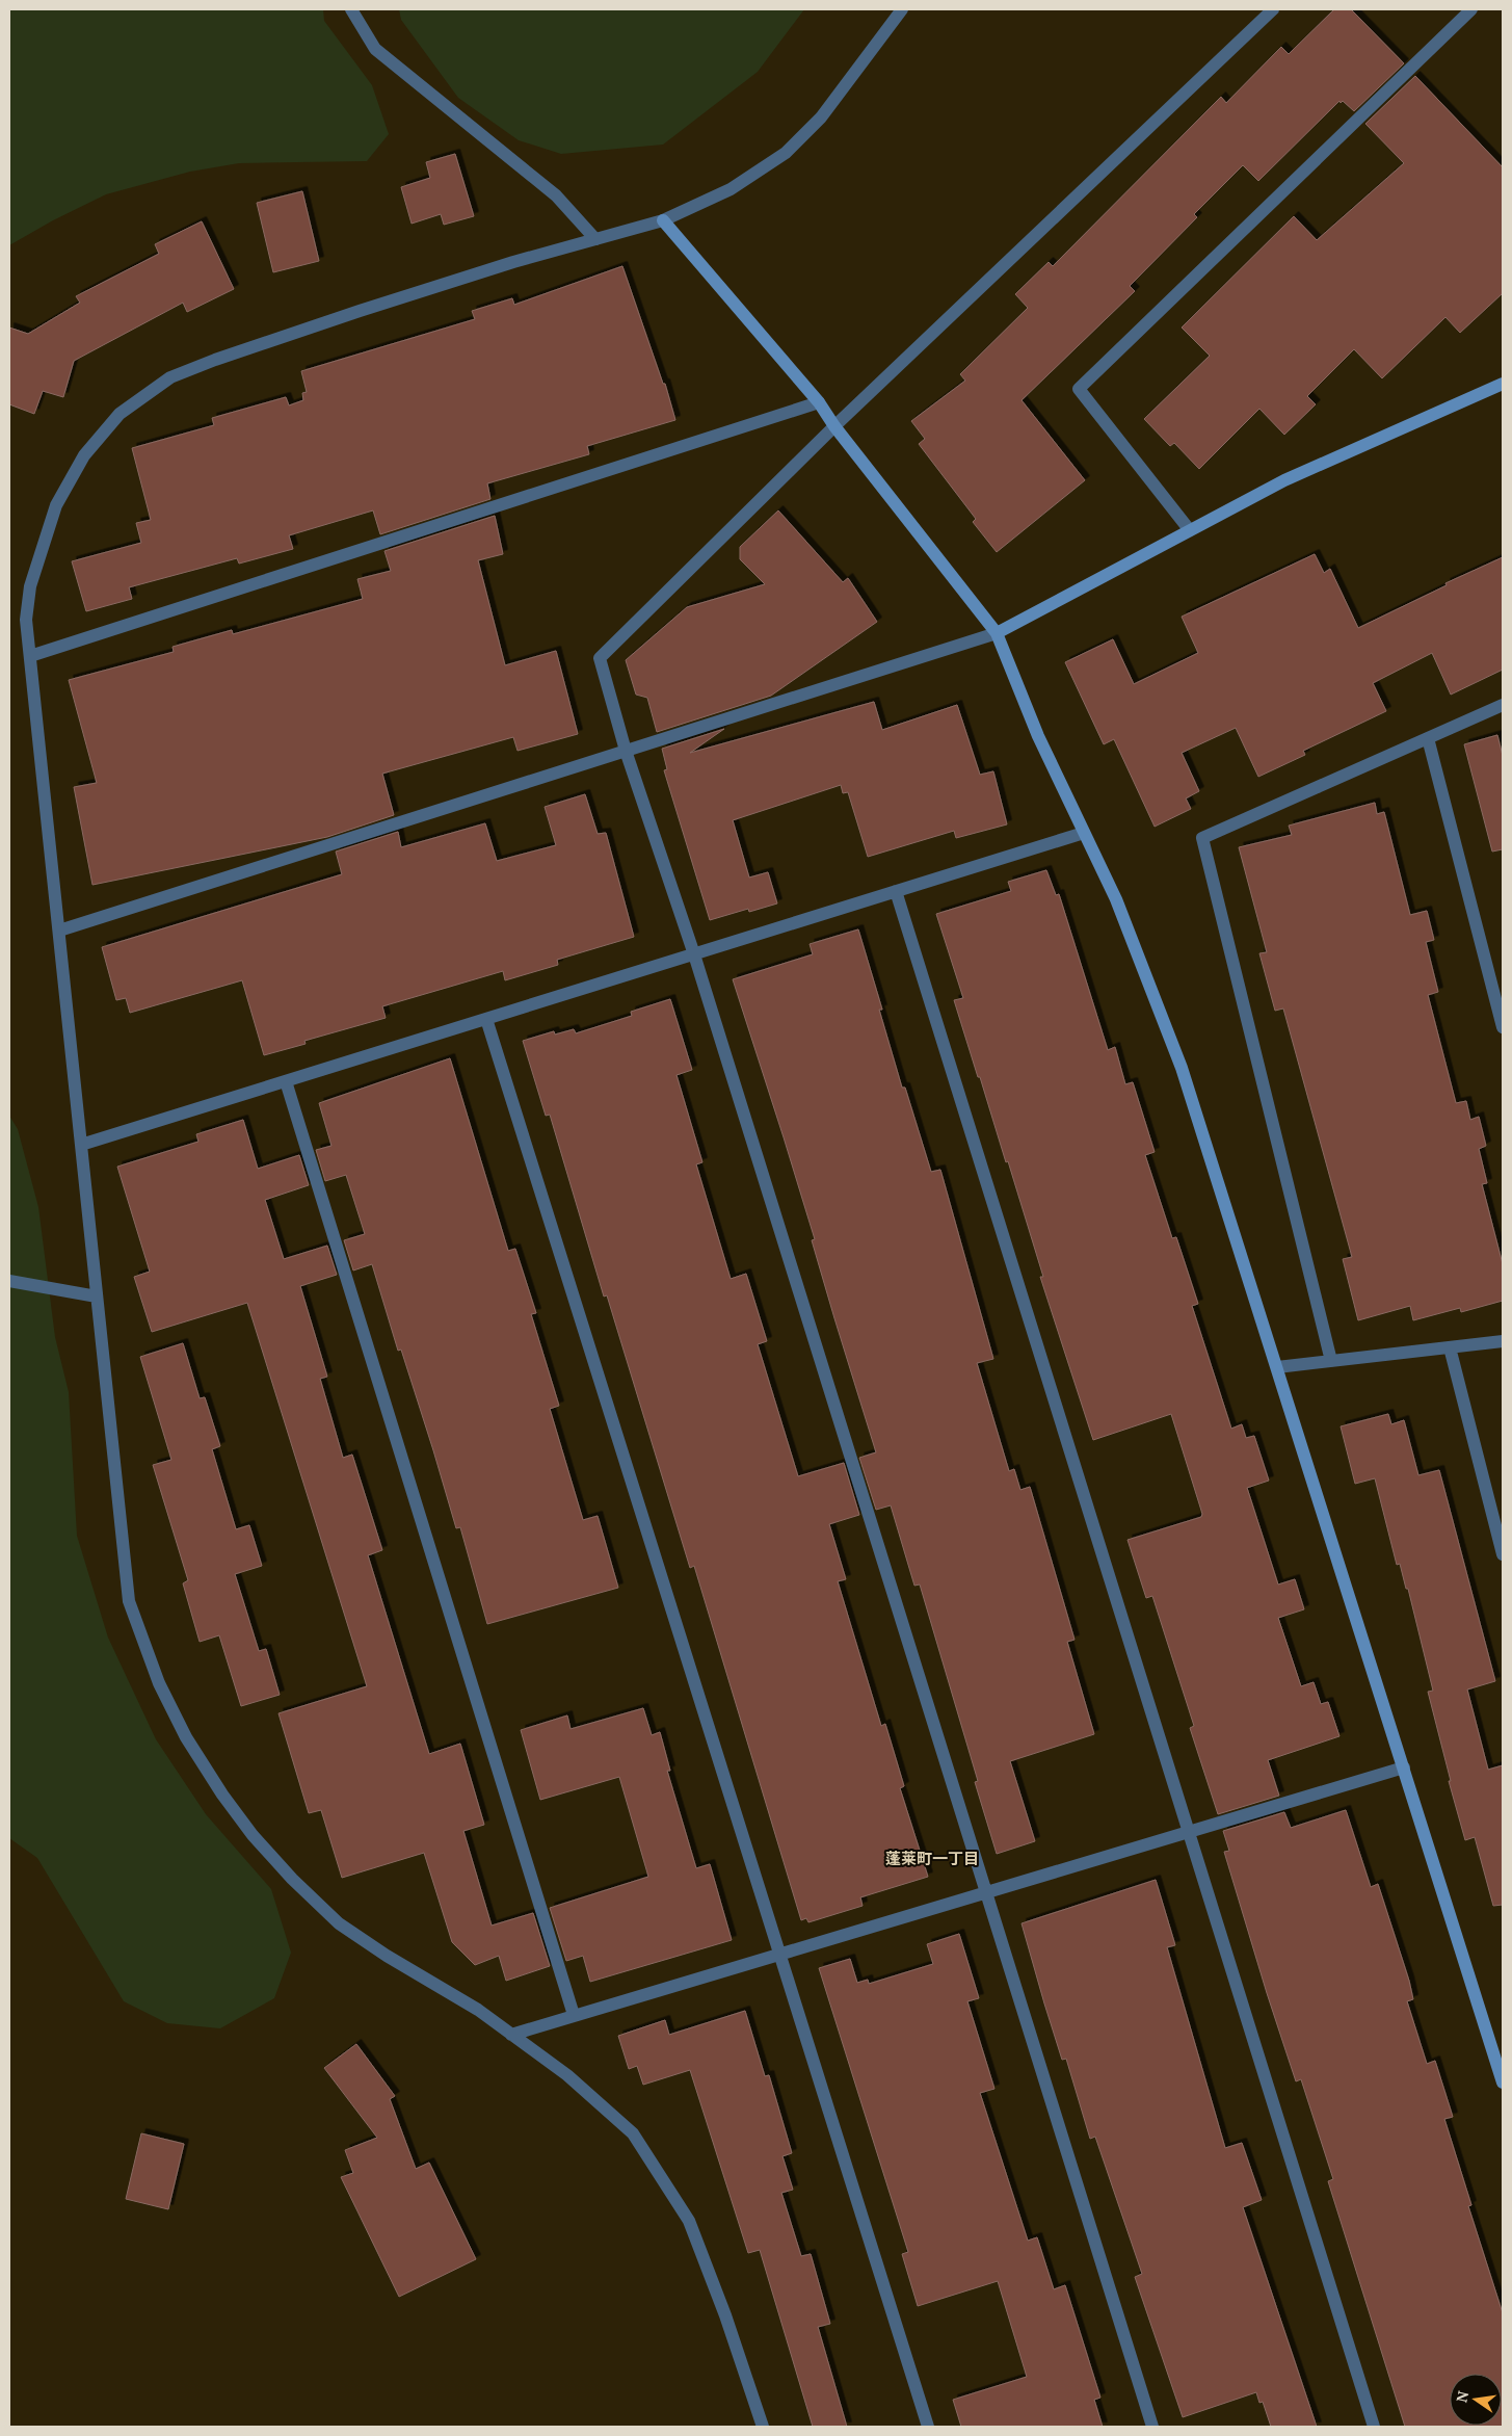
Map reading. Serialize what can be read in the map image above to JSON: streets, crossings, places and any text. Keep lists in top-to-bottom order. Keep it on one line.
{"districts":["蓬莱町一丁目"],"north":"left"}
